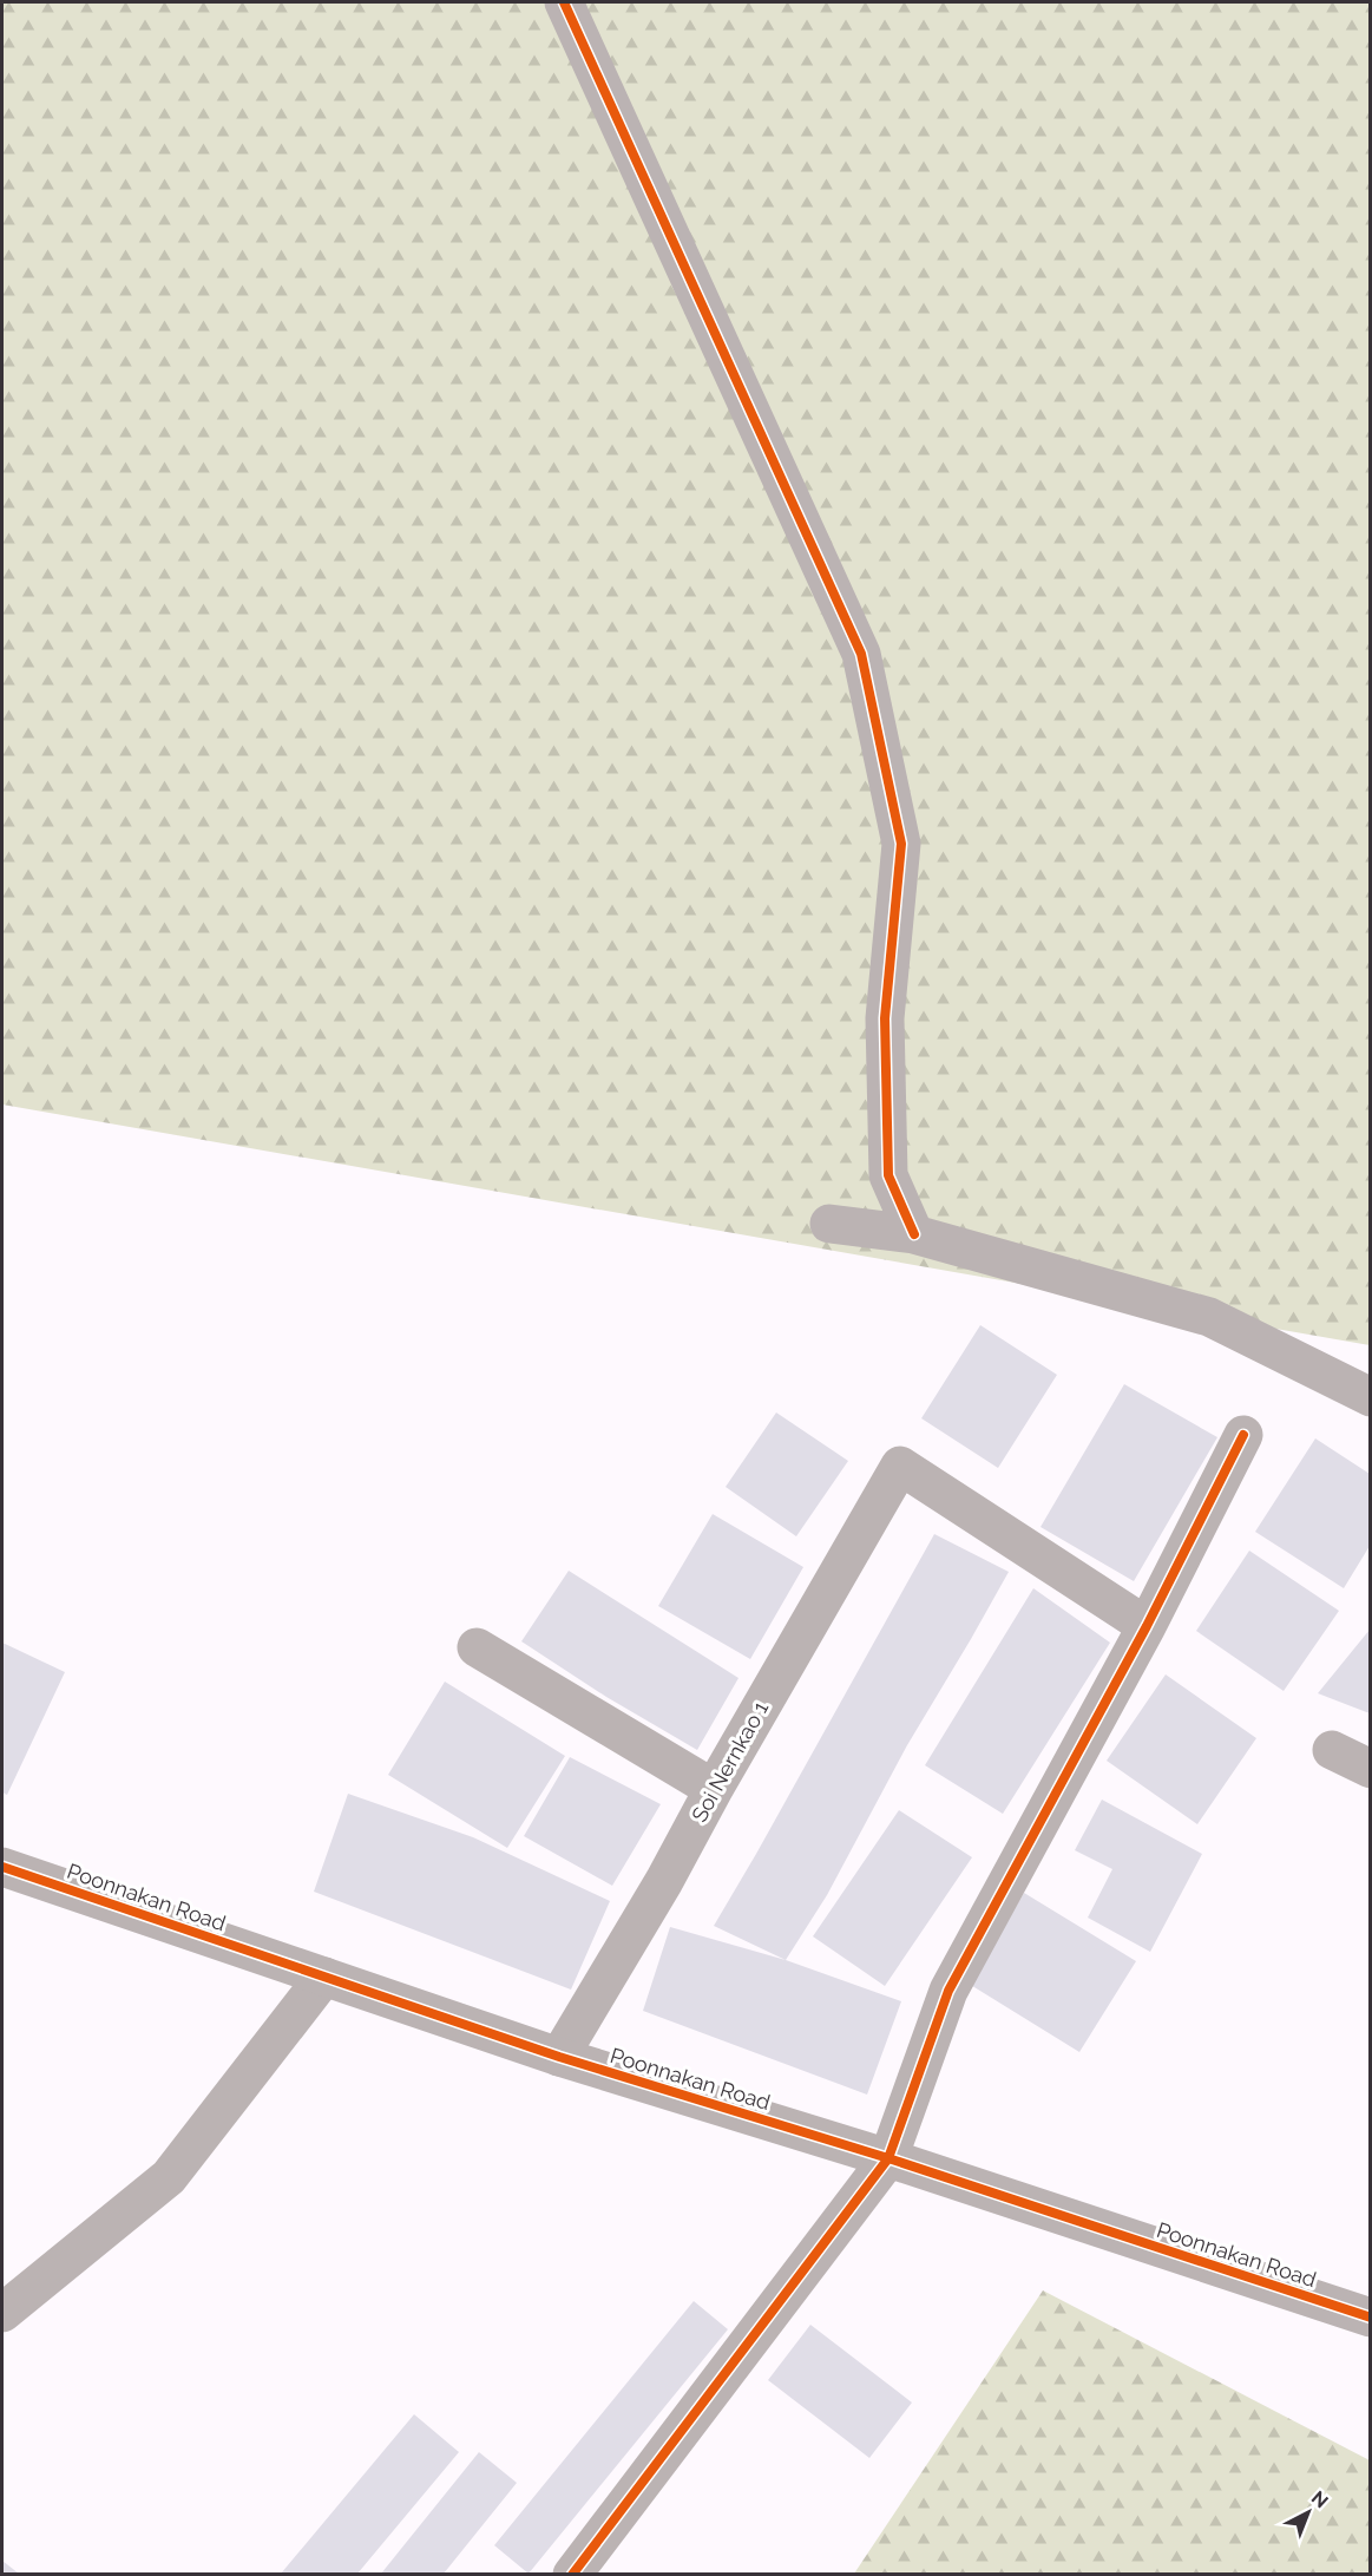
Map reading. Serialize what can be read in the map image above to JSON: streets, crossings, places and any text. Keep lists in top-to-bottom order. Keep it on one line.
{"streets":{"street":["Soi Nernkao 1","Poonnakan Road"]},"crossings":[["Soi Nernkao 1","Poonnakan Road"]],"north":"top right"}
